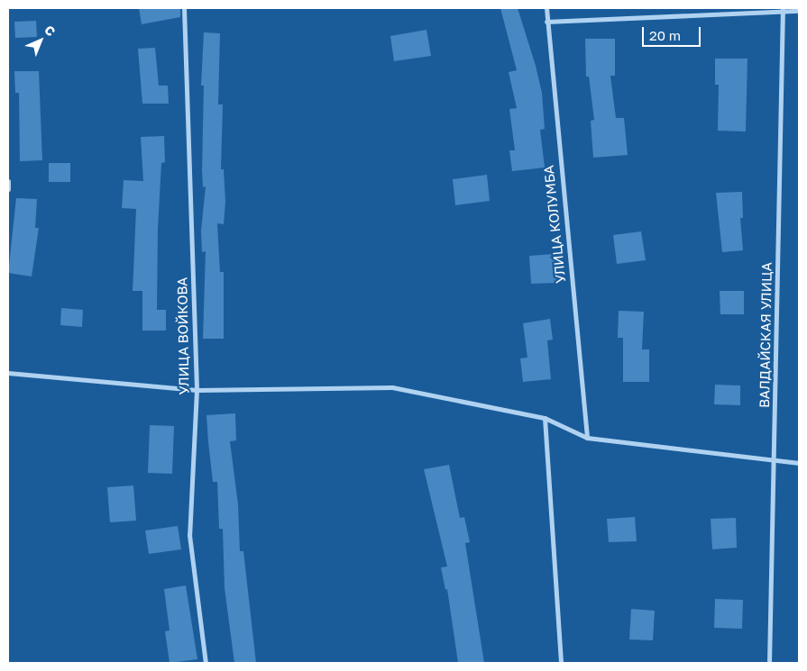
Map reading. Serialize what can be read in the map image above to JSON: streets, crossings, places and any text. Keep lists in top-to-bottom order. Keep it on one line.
{"streets":{"street":["УЛИЦА КОЛУМБА","ВАЛДАЙСКАЯ УЛИЦА","УЛИЦА ВОЙКОВА"]},"scale_bar":"20 m","north":"top right"}
